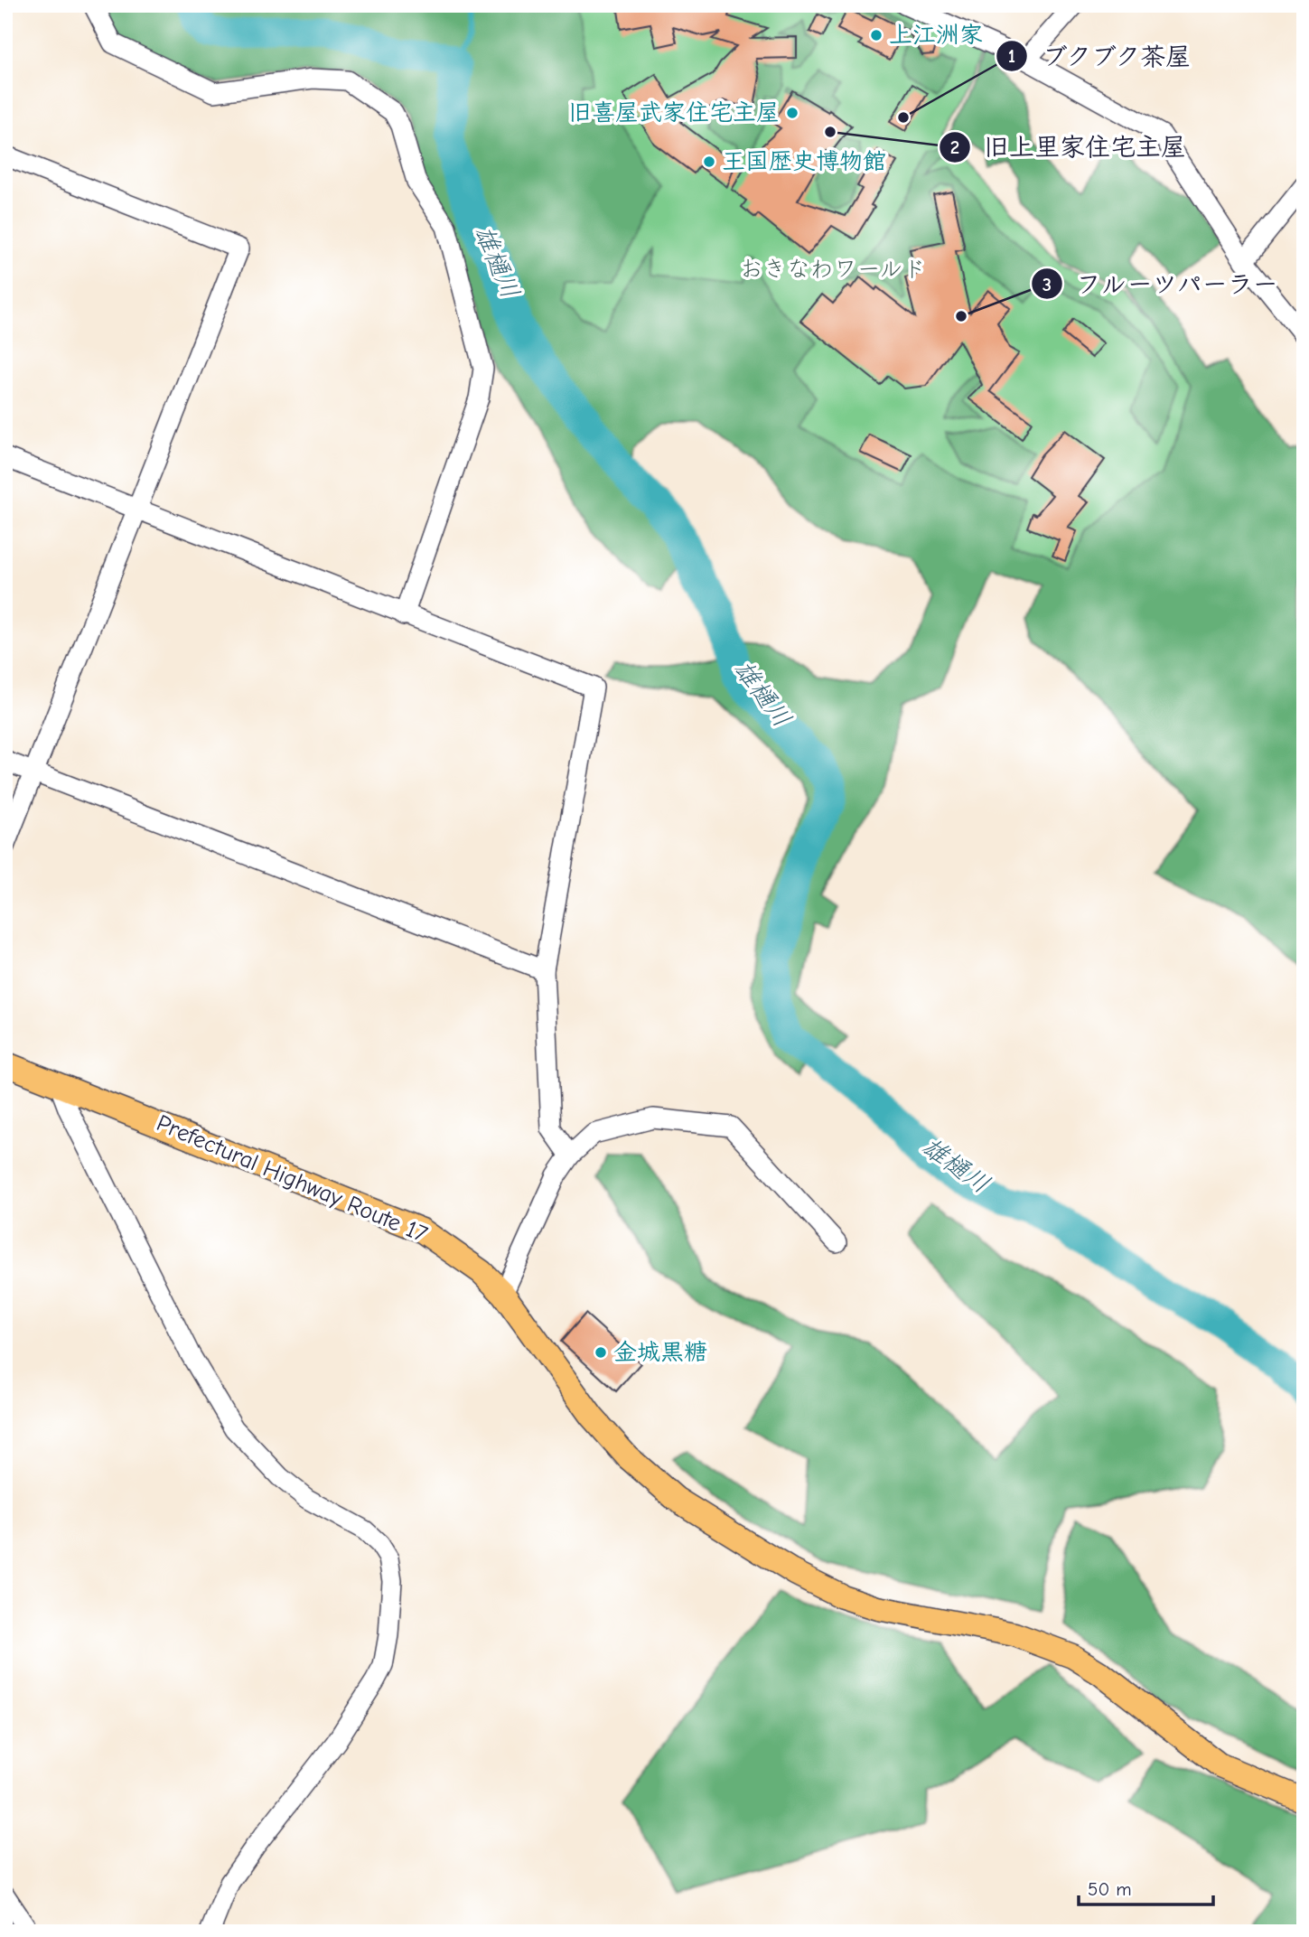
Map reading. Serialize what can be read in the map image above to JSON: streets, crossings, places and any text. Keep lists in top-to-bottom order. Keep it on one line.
{"streets":{"main road":["Prefectural Highway Route 17"]},"water":["雄樋川"],"parks":["おきなわワールド"],"places":["上江洲家","旧喜屋武家住宅主屋","ブクブク茶屋","旧上里家住宅主屋","王国歴史博物館","フルーツパーラー","金城黒糖"],"scale_bar":"50 m"}
